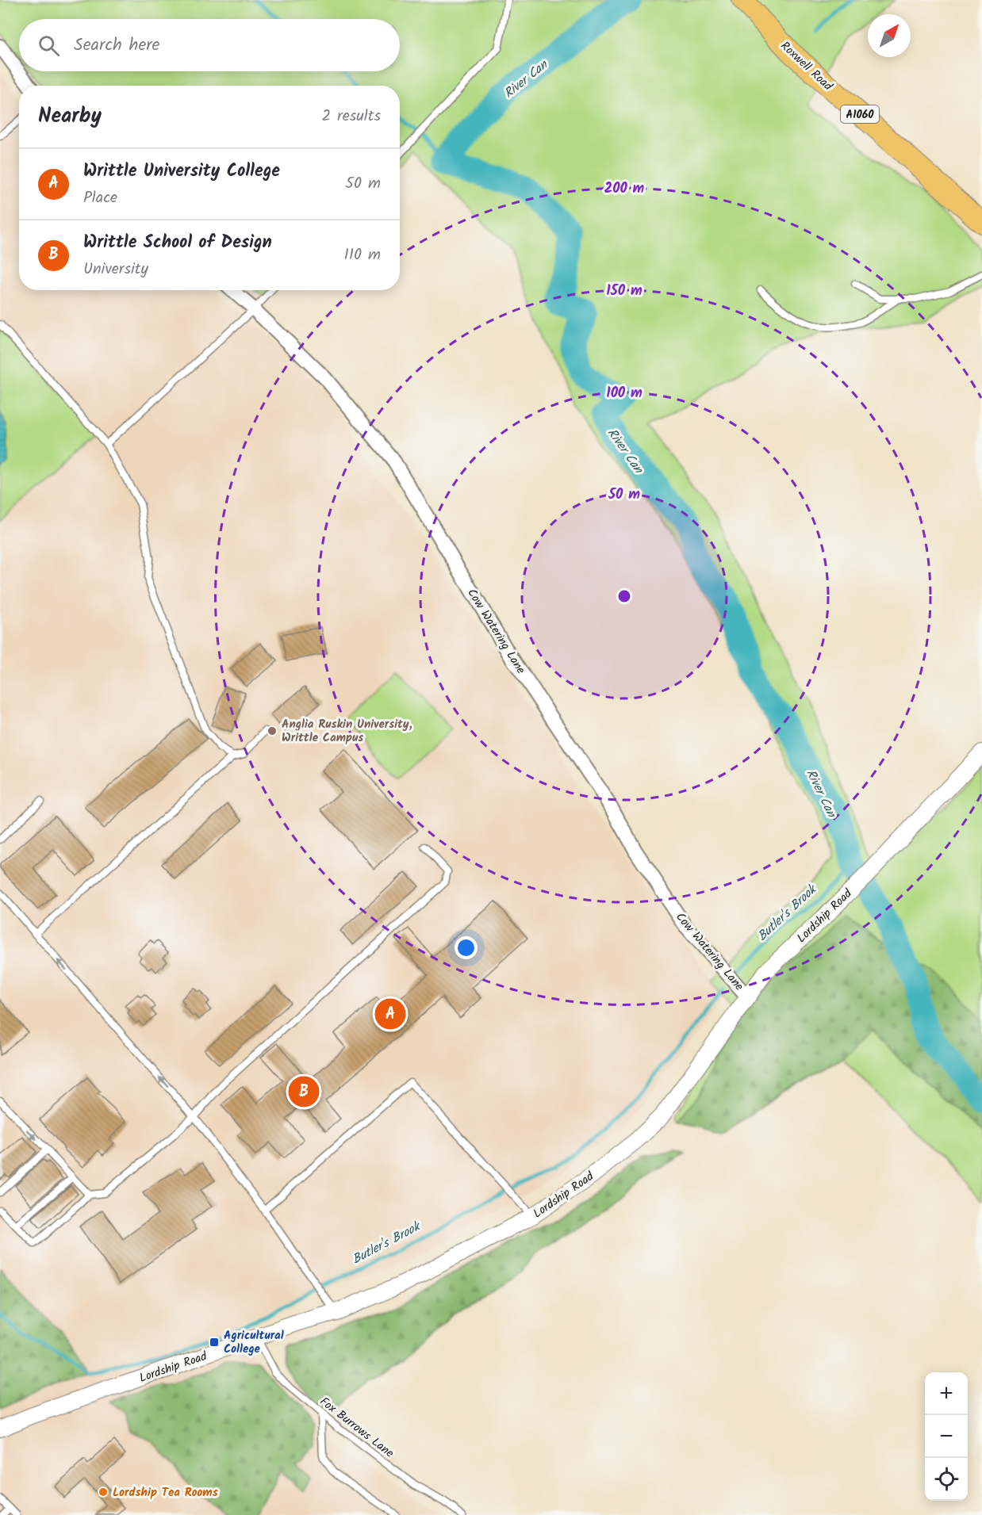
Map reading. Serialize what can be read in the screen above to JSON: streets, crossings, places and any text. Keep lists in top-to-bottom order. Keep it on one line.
{"streets":{"main road":["Roxwell Road","A1060"],"street":["Cow Watering Lane","Lordship Road"],"lane":["Fox Burrows Lane"]},"crossings":[["Cow Watering Lane","Lordship Road"],["Lordship Road","Fox Burrows Lane"]],"water":["River Can","Butler's Brook"],"places":{"other":["Anglia Ruskin University, Writtle Campus","Lordship Tea Rooms"],"transit":["Agricultural College"]},"north":"top right","page":{"search":"Search here","heading":["Nearby","2 results"],"list":[{"mark":"A","name":"Writtle University College","note":"Place","value":"50 m"},{"mark":"B","name":"Writtle School of Design","note":"University","value":"110 m"}],"pins":["A","B"],"map_buttons":["+","−"]},"rings":["200 m","150 m","100 m","50 m"]}
